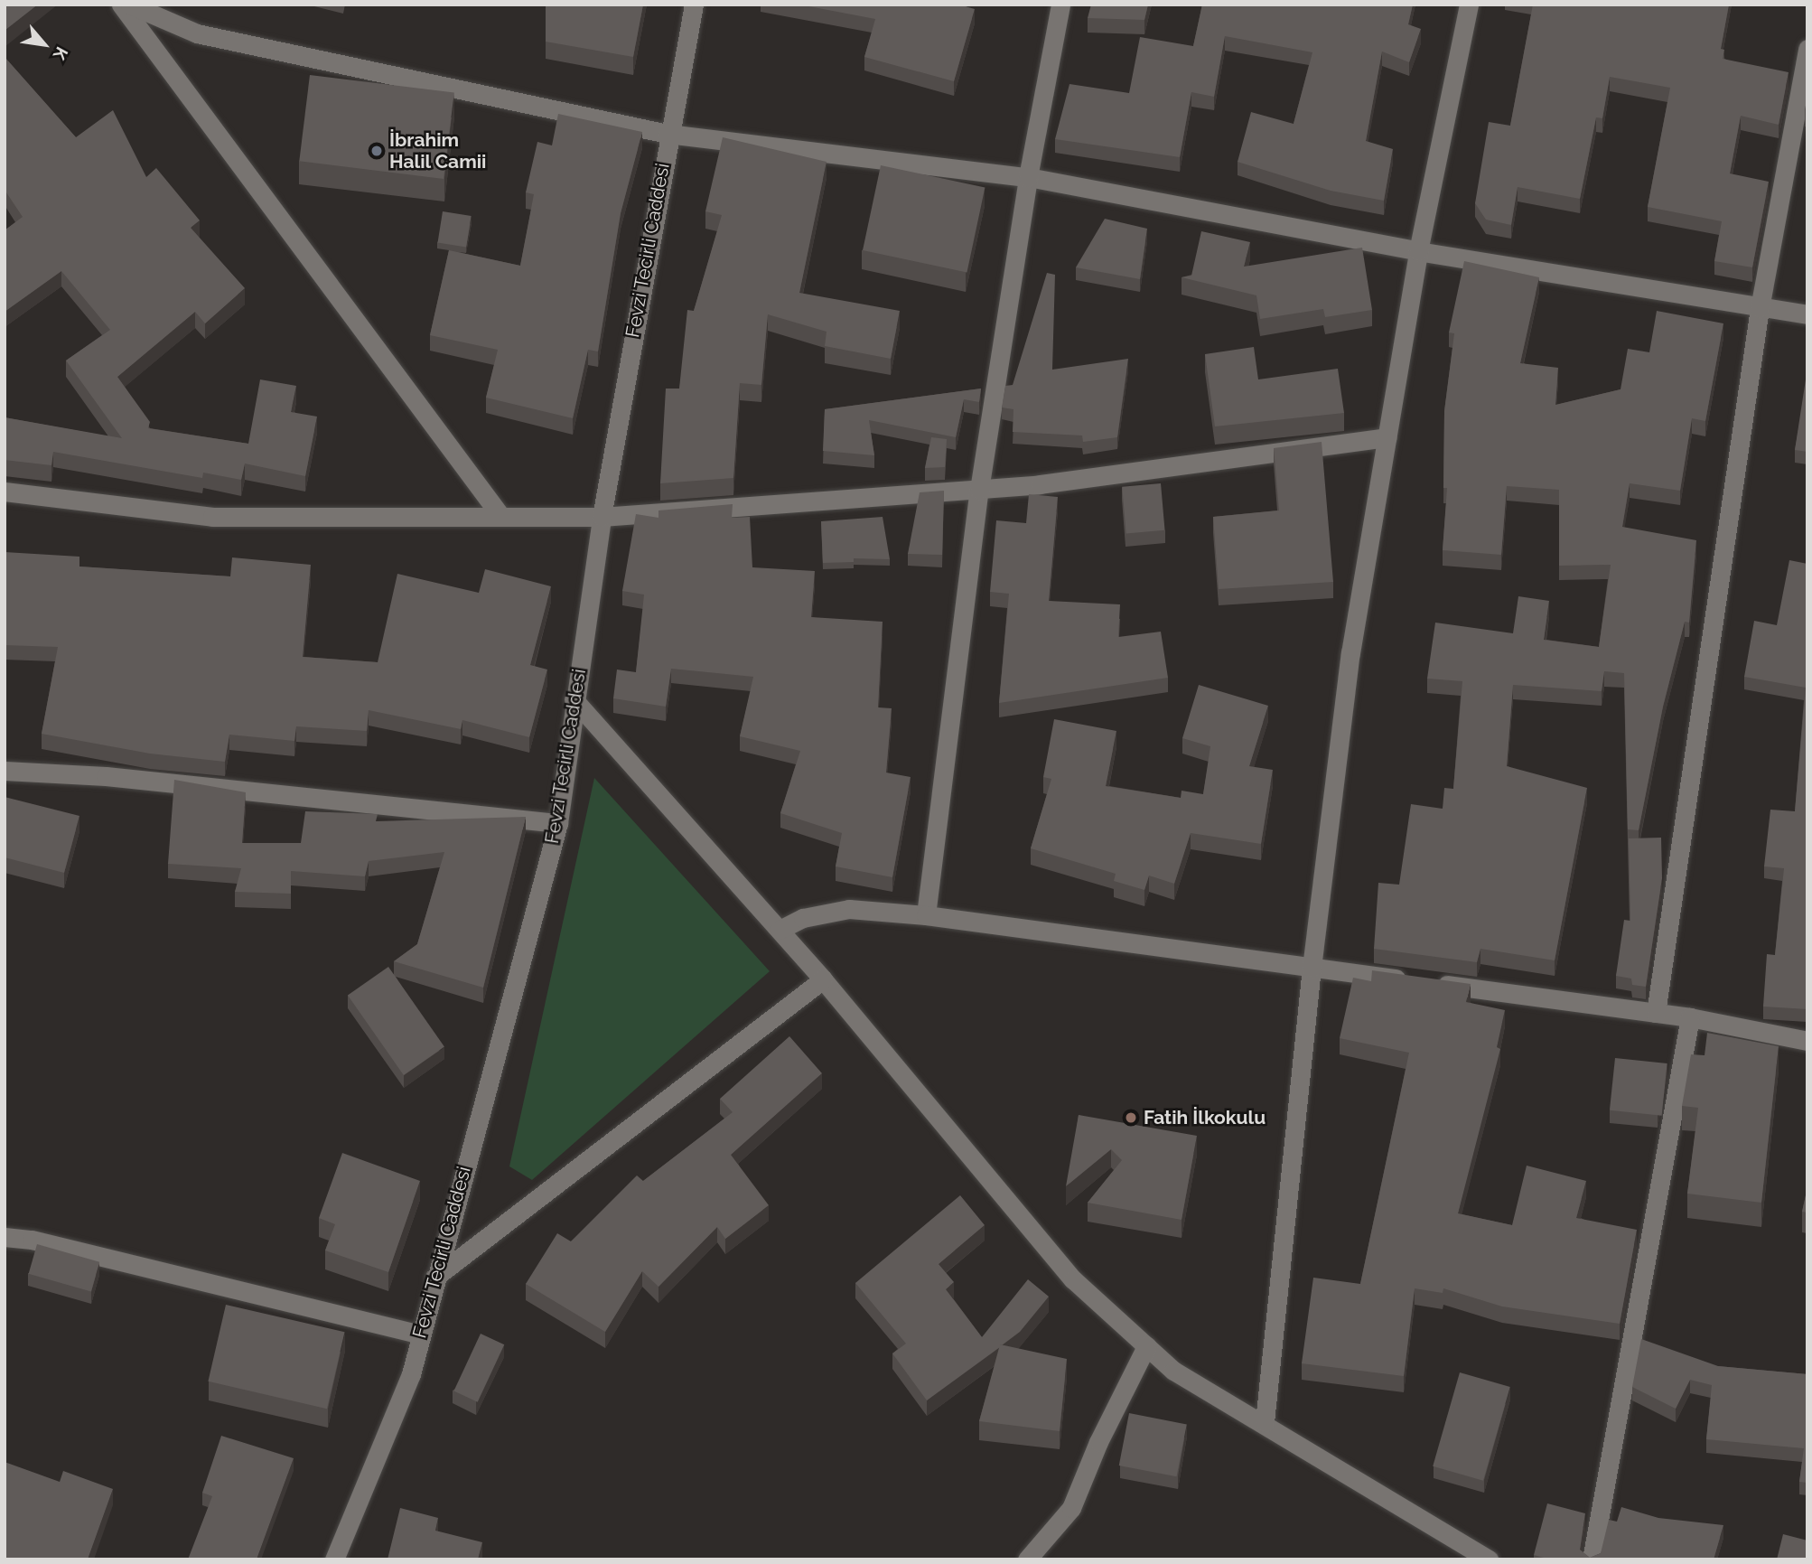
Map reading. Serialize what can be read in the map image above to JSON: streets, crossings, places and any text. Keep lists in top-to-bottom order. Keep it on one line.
{"streets":{"street":["Fevzi Tecirli Caddesi"]},"places":["İbrahim Halil Camii","Fatih İlkokulu"],"north":"bottom right"}
